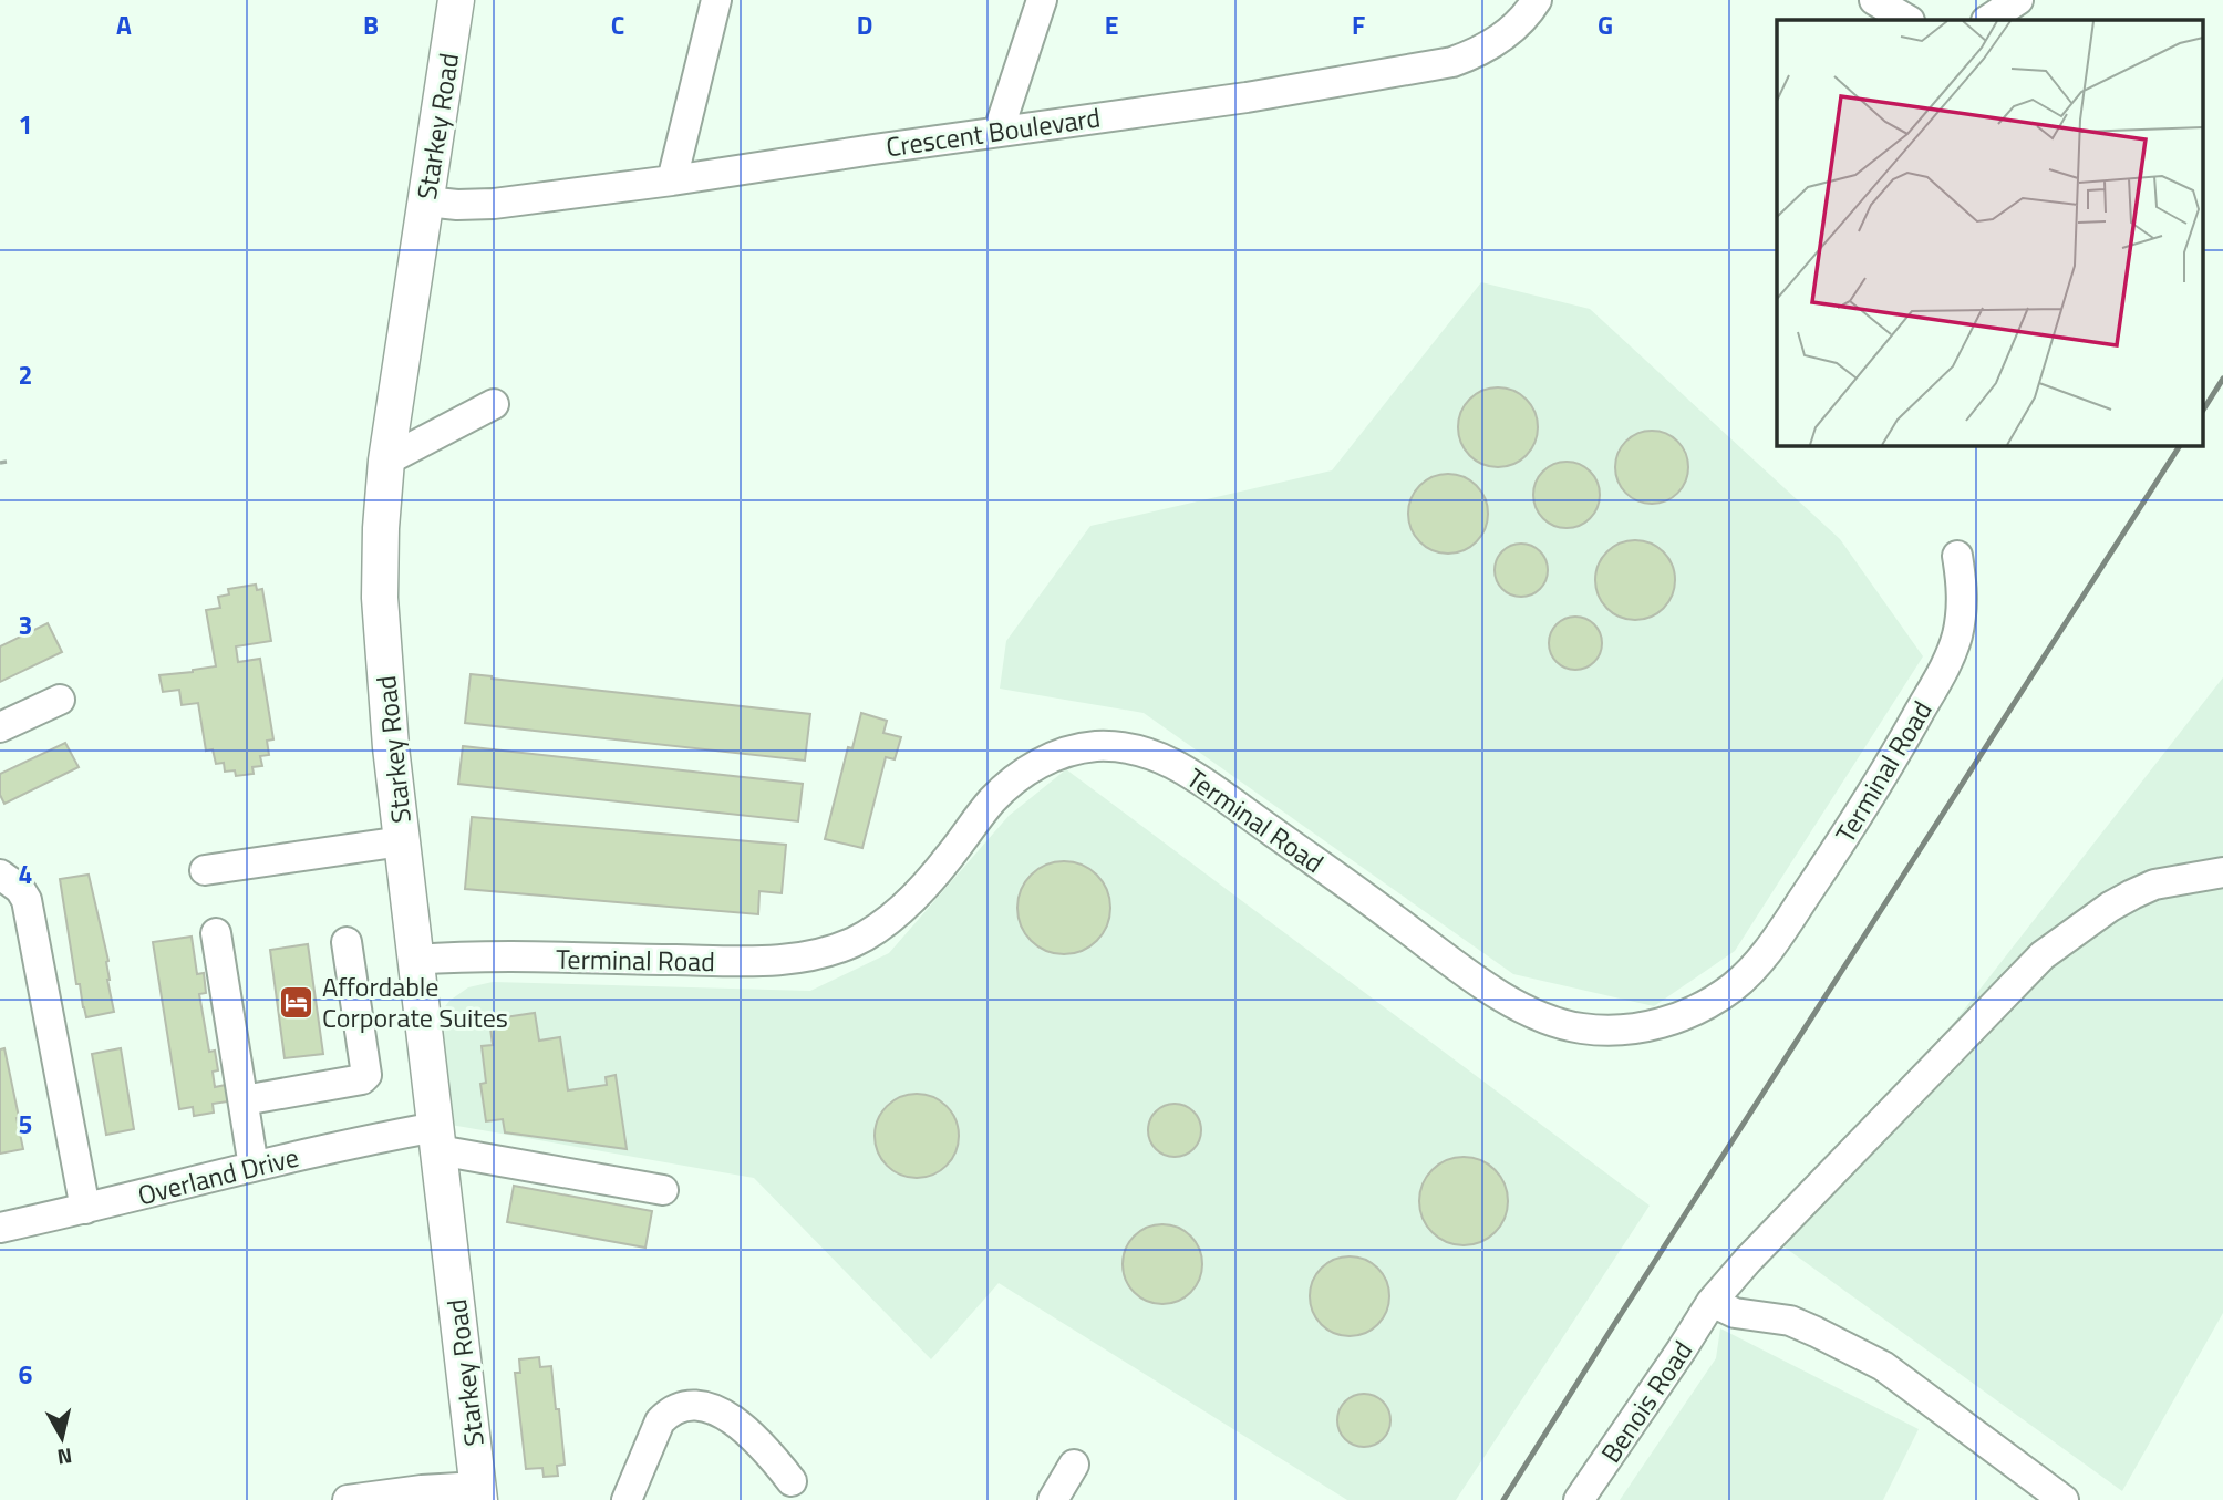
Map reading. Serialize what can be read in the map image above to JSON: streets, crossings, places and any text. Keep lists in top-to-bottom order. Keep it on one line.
{"streets":{"main road":["Starkey Road"],"street":["Crescent Boulevard","Terminal Road","Overland Drive","Benois Road"]},"crossings":[["Starkey Road","Crescent Boulevard"],["Starkey Road","Terminal Road"],["Starkey Road","Overland Drive"]],"places":{"hotel":["Affordable Corporate Suites"]},"north":"bottom","grid":{"columns":["A","B","C","D","E","F","G"],"rows":["1","2","3","4","5","6"]}}
